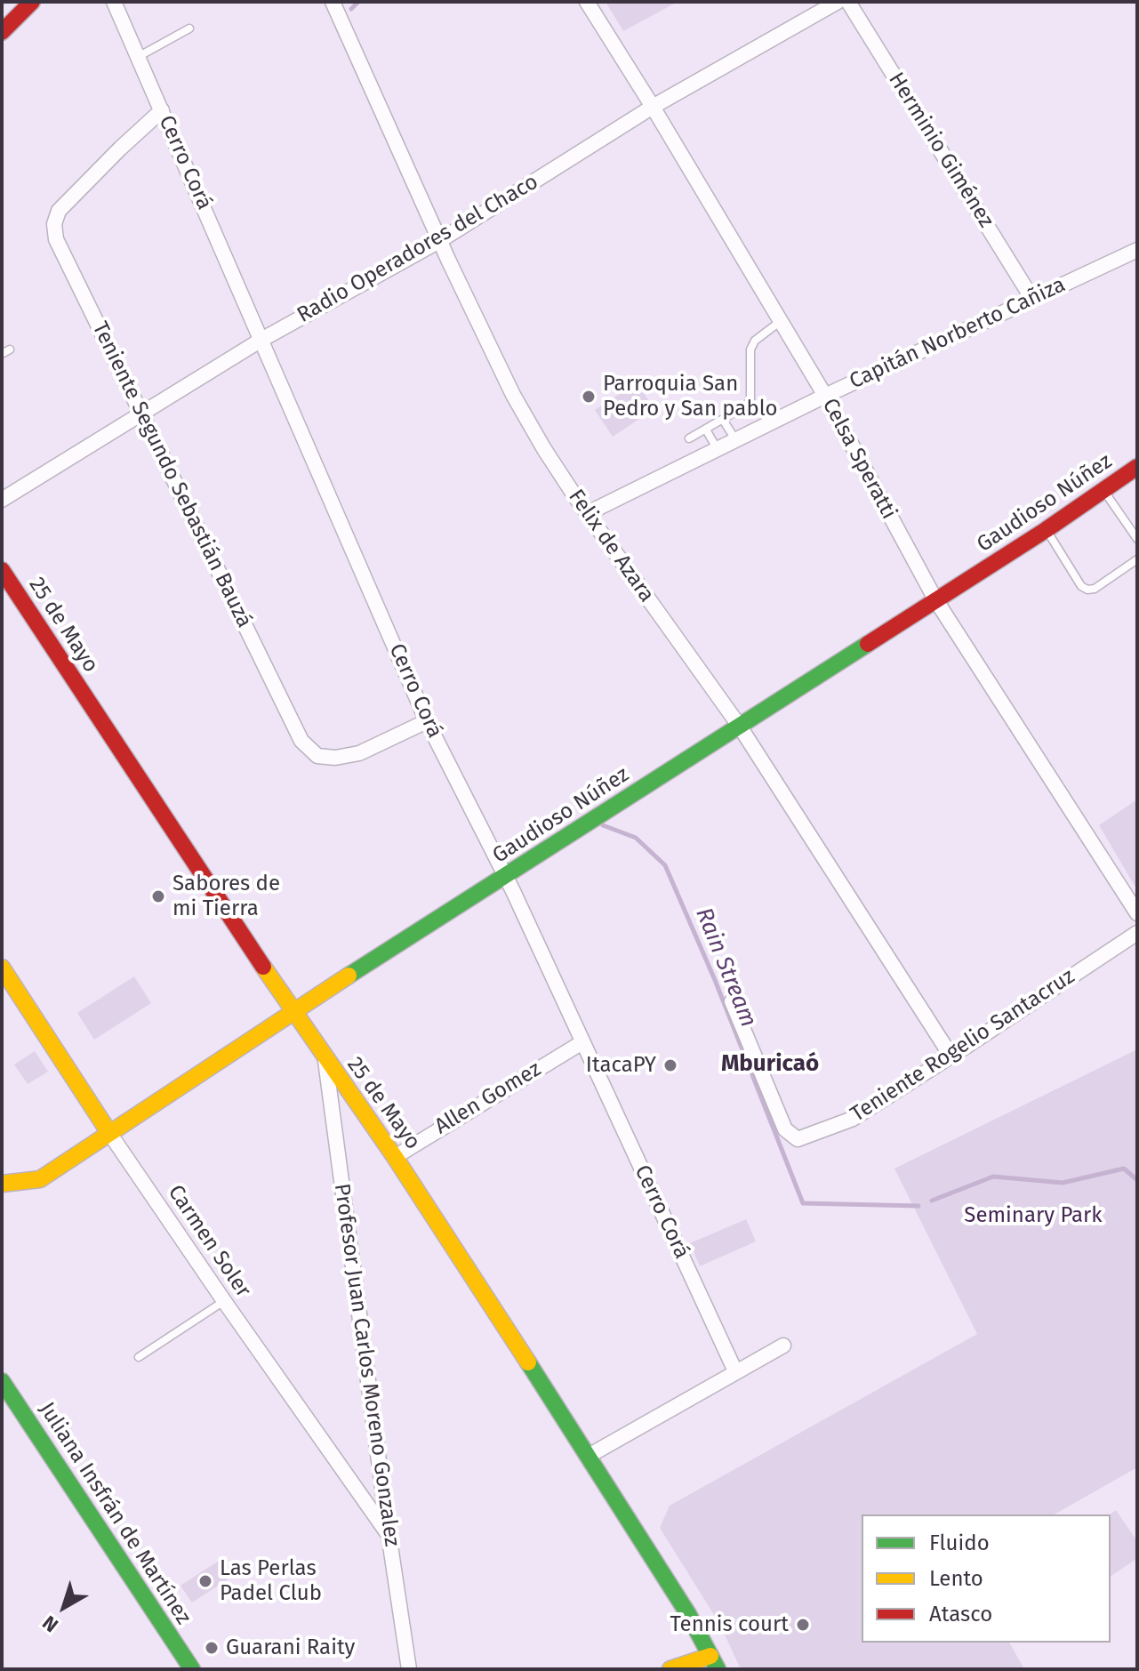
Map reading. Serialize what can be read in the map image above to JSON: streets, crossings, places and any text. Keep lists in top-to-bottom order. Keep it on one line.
{"streets":{"street":["Herminio Giménez","Cerro Corá","Radio Operadores del Chaco","Capitán Norberto Cañiza","Celsa Speratti","Teniente Segundo Sebastián Bauzá","Gaudioso Núñez","Felix de Azara","25 de Mayo","Teniente Rogelio Santacruz","Allen Gomez","Carmen Soler","Profesor Juan Carlos Moreno Gonzalez","Juliana Insfrán de Martínez"]},"crossings":[["Herminio Giménez","Capitán Norberto Cañiza"],["Cerro Corá","Radio Operadores del Chaco"],["Cerro Corá","Teniente Segundo Sebastián Bauzá"],["Cerro Corá","Gaudioso Núñez"],["Cerro Corá","Allen Gomez"],["Radio Operadores del Chaco","Celsa Speratti"],["Radio Operadores del Chaco","Teniente Segundo Sebastián Bauzá"],["Radio Operadores del Chaco","Felix de Azara"],["Capitán Norberto Cañiza","Celsa Speratti"],["Capitán Norberto Cañiza","Felix de Azara"],["Celsa Speratti","Gaudioso Núñez"],["Gaudioso Núñez","Felix de Azara"],["Gaudioso Núñez","25 de Mayo"],["Gaudioso Núñez","Carmen Soler"],["Felix de Azara","Teniente Rogelio Santacruz"],["25 de Mayo","Allen Gomez"],["25 de Mayo","Profesor Juan Carlos Moreno Gonzalez"],["Carmen Soler","Profesor Juan Carlos Moreno Gonzalez"]],"districts":["Mburicaó"],"water":["Rain Stream"],"parks":["Seminary Park"],"places":["Parroquia San Pedro y San pablo","Sabores de mi Tierra","ItacaPY","Las Perlas Padel Club","Tennis court","Guarani Raity"],"legend":["Fluido","Lento","Atasco"],"north":"bottom left"}
